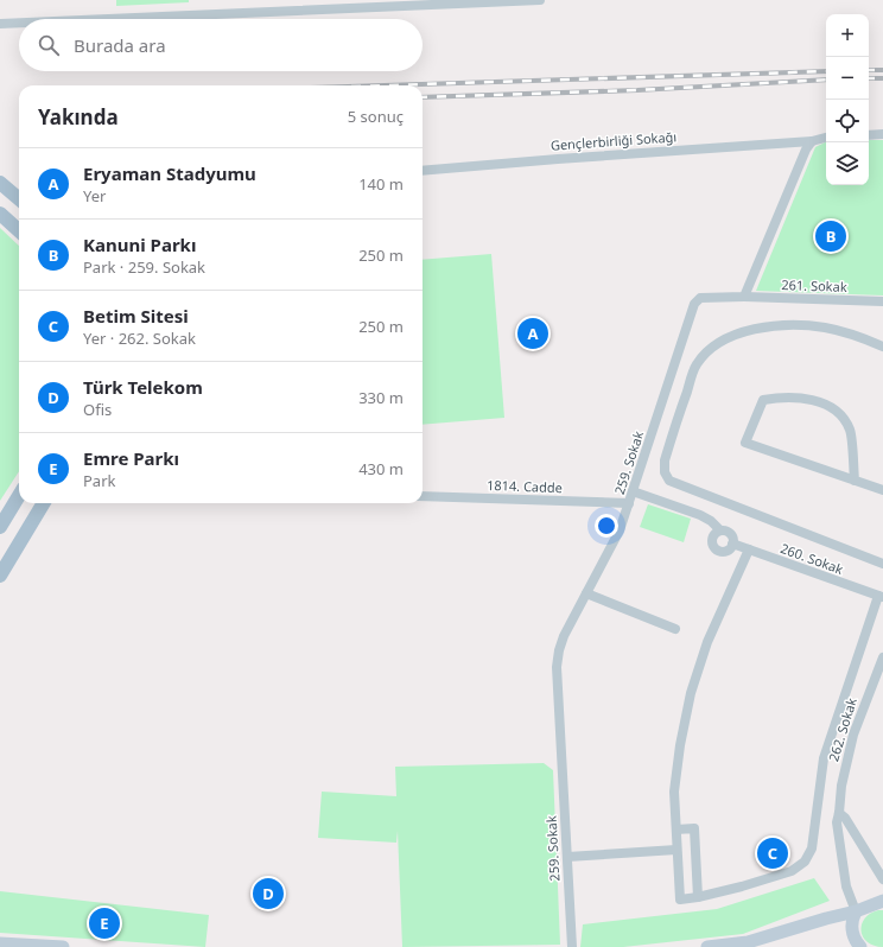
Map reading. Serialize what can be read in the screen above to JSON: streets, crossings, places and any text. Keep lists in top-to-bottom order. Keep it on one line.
{"streets":{"street":["Gençlerbirliği Sokağı","261. Sokak","259. Sokak","1814. Cadde","260. Sokak","262. Sokak"]},"crossings":[["261. Sokak","259. Sokak"],["259. Sokak","1814. Cadde"],["259. Sokak","260. Sokak"]],"page":{"map_buttons":["+","−"],"search":"Burada ara","heading":["Yakında","5 sonuç"],"list":[{"mark":"A","name":"Eryaman Stadyumu","note":"Yer","value":"140 m"},{"mark":"B","name":"Kanuni Parkı","note":"Park · 259. Sokak","value":"250 m"},{"mark":"C","name":"Betim Sitesi","note":"Yer · 262. Sokak","value":"250 m"},{"mark":"D","name":"Türk Telekom","note":"Ofis","value":"330 m"},{"mark":"E","name":"Emre Parkı","note":"Park","value":"430 m"}],"pins":["B","A","C","D","E"]}}
